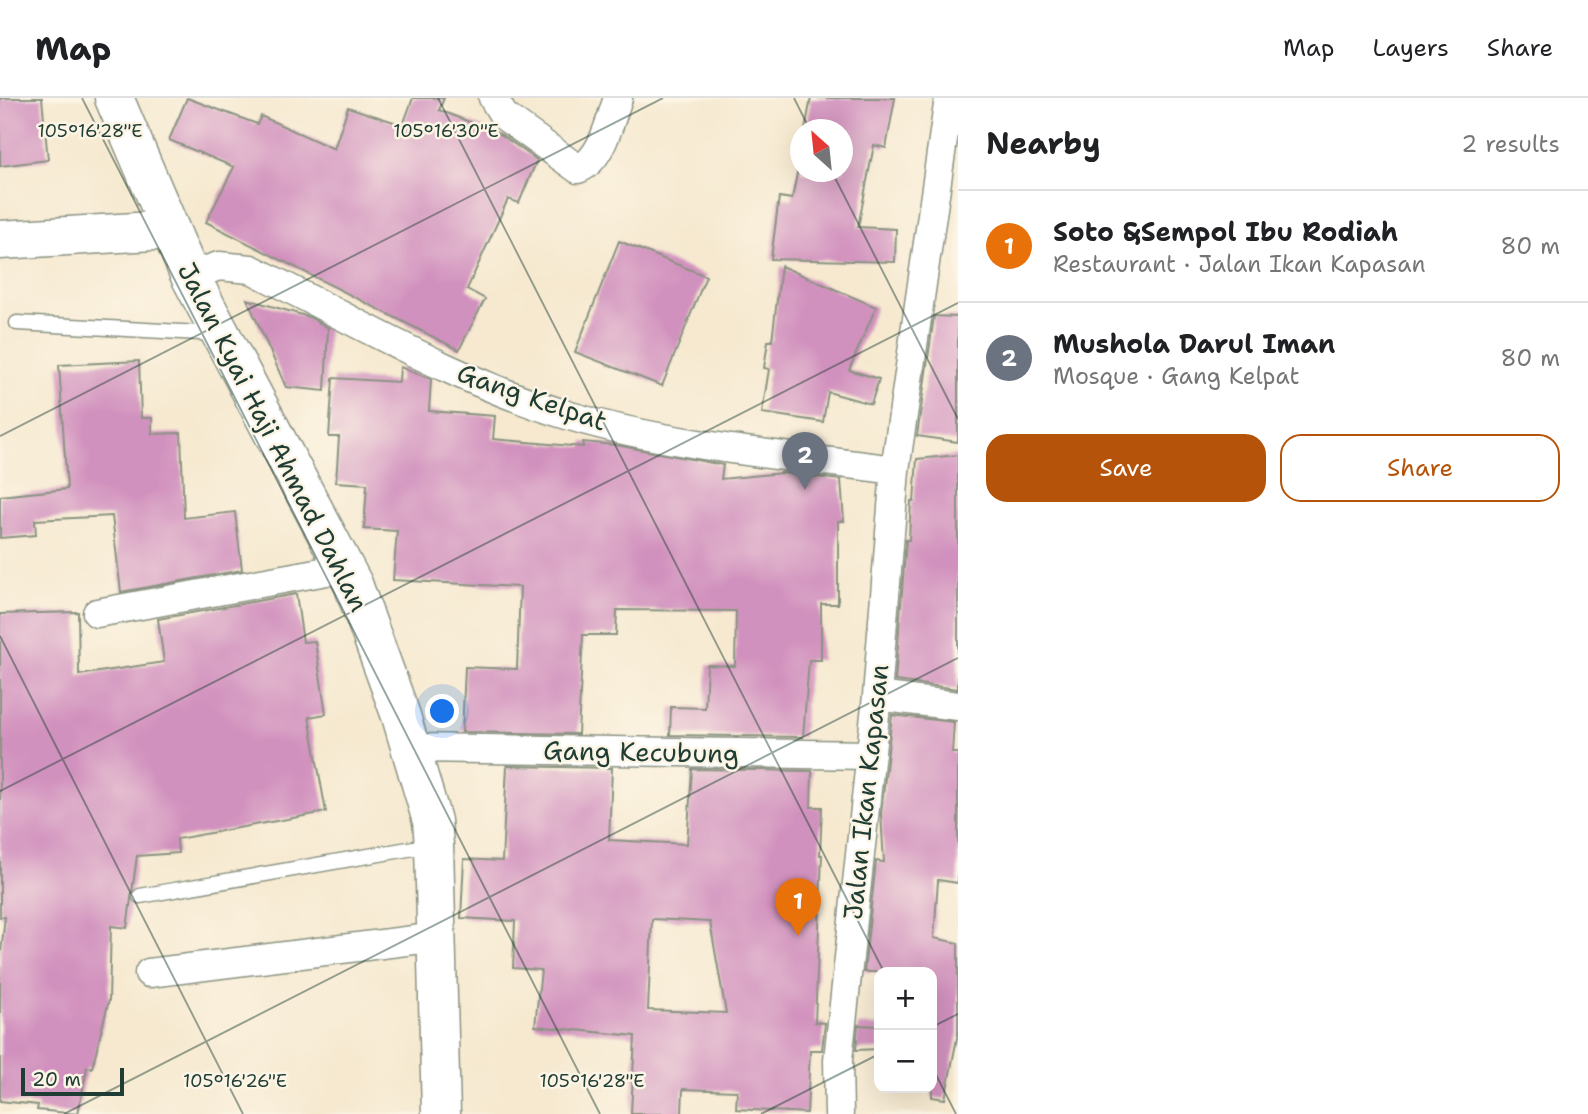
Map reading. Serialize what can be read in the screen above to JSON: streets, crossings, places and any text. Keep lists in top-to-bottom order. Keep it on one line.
{"streets":{"main road":["Jalan Kyai Haji Ahmad Dahlan"],"street":["Gang Kelpat","Gang Kecubung","Jalan Ikan Kapasan"]},"crossings":[["Gang Kelpat","Jalan Kyai Haji Ahmad Dahlan"],["Gang Kelpat","Jalan Ikan Kapasan"],["Jalan Kyai Haji Ahmad Dahlan","Gang Kecubung"],["Gang Kecubung","Jalan Ikan Kapasan"]],"scale_bar":"20 m","north":"top left","page":{"header":"Map","nav":["Map","Layers","Share"],"heading":["Nearby","2 results"],"list":[{"mark":"1","name":"Soto &Sempol Ibu Rodiah","note":"Restaurant · Jalan Ikan Kapasan","value":"80 m"},{"mark":"2","name":"Mushola Darul Iman","note":"Mosque · Gang Kelpat","value":"80 m"}],"buttons":["Save","Share"],"pins":["2","1"],"map_buttons":["+","−"],"scale":"20 m"},"coordinates":["105°16'28\"E","105°16'30\"E","105°16'26\"E"]}
